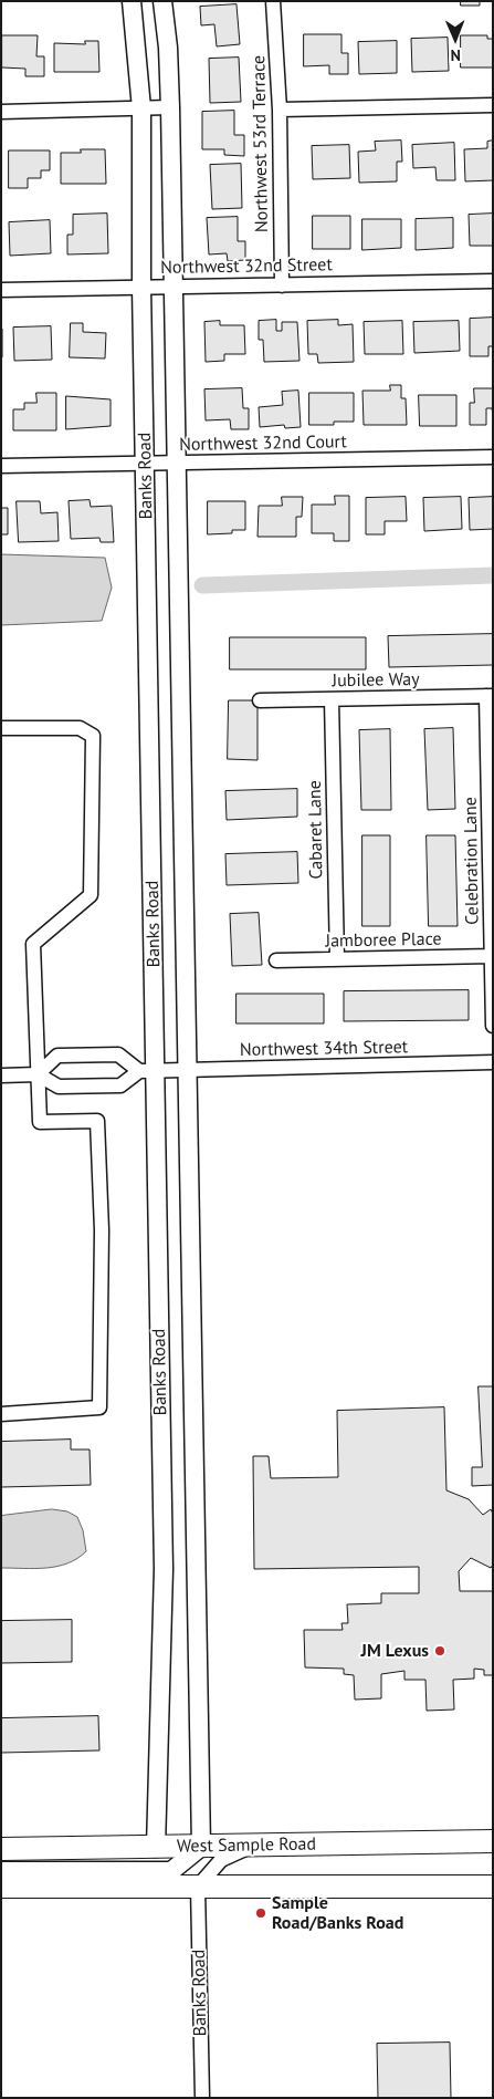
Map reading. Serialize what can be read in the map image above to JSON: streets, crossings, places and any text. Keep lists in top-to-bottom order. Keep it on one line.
{"streets":{"main road":["West Sample Road"],"street":["Northwest 53rd Terrace","Northwest 32nd Street","Northwest 32nd Court","Banks Road","Jubilee Way","Cabaret Lane","Celebration Lane","Jamboree Place","Northwest 34th Street"]},"crossings":[["Northwest 53rd Terrace","Northwest 32nd Street"],["Northwest 32nd Street","Banks Road"],["Northwest 32nd Court","Banks Road"],["Banks Road","Northwest 34th Street"],["Banks Road","West Sample Road"],["Jubilee Way","Cabaret Lane"],["Jubilee Way","Celebration Lane"],["Cabaret Lane","Jamboree Place"],["Celebration Lane","Jamboree Place"]],"places":["JM Lexus","Sample Road/Banks Road"],"north":"bottom"}
